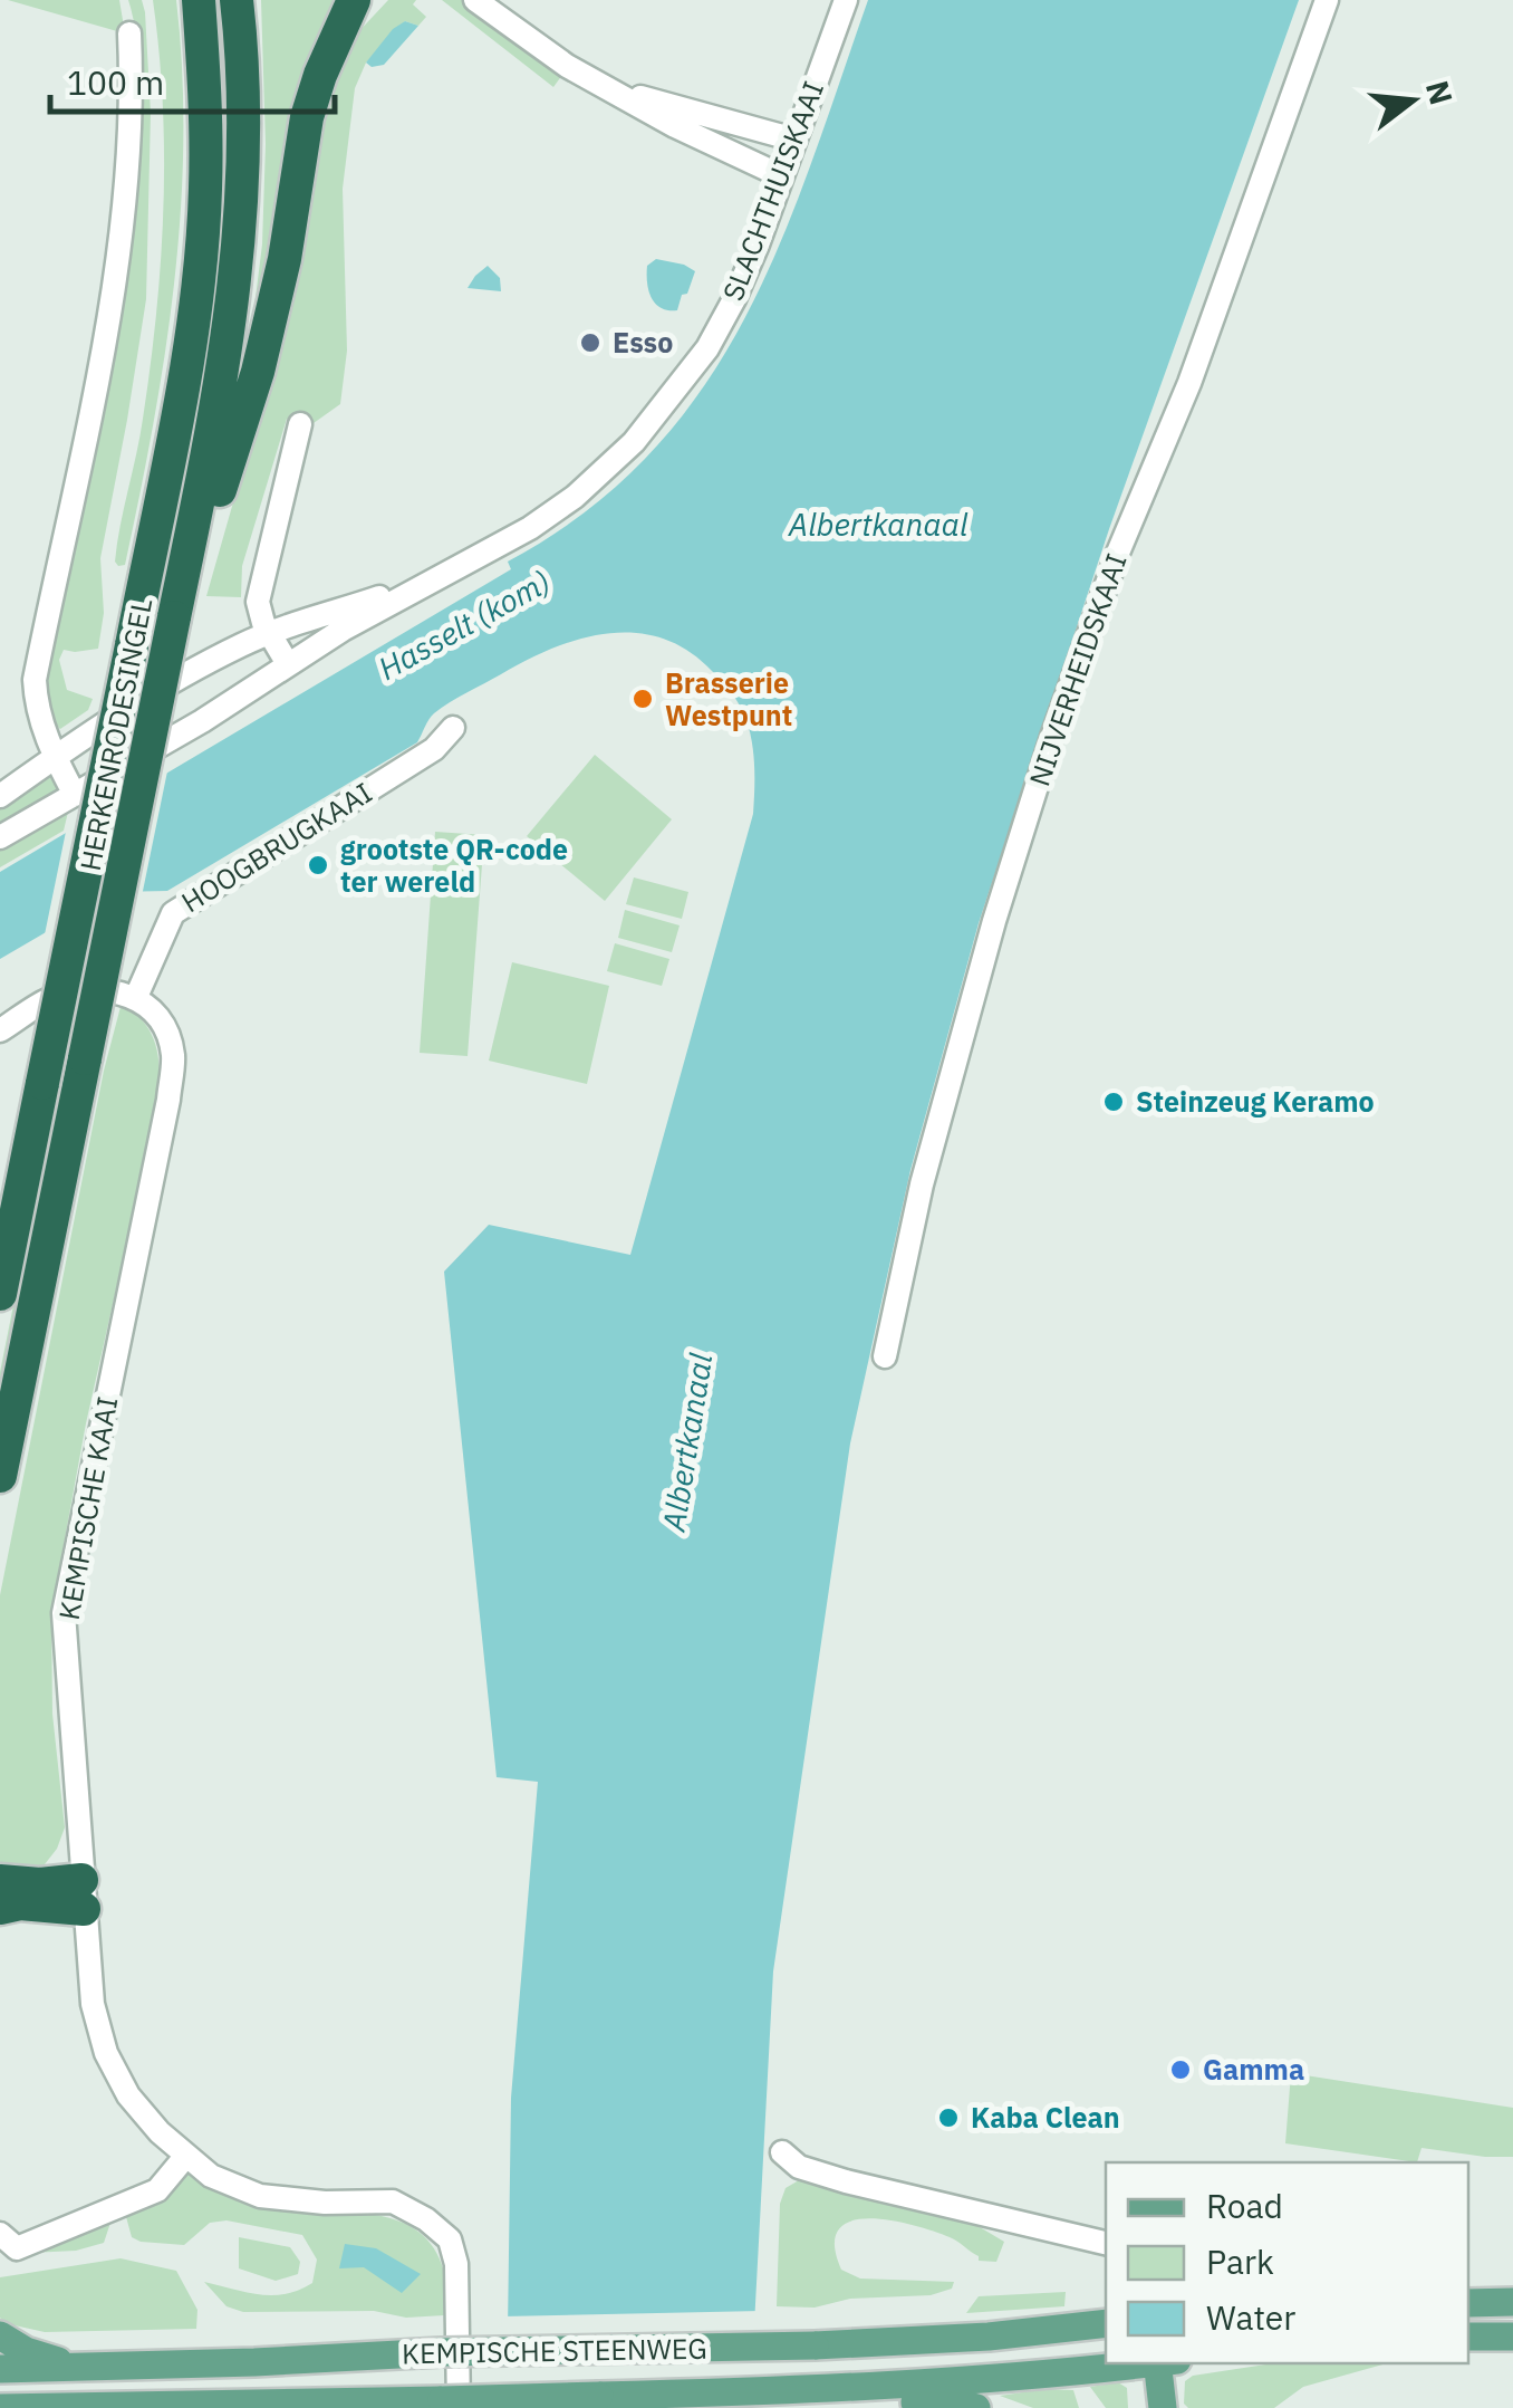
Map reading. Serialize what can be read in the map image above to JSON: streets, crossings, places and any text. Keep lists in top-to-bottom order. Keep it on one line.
{"streets":{"highway":["HERKENRODESINGEL"],"main road":["KEMPISCHE STEENWEG"],"street":["SLACHTHUISKAAI","NIJVERHEIDSKAAI","HOOGBRUGKAAI","KEMPISCHE KAAI"]},"crossings":[["SLACHTHUISKAAI","HERKENRODESINGEL"],["HOOGBRUGKAAI","KEMPISCHE KAAI"],["KEMPISCHE KAAI","KEMPISCHE STEENWEG"]],"water":["Albertkanaal","Hasselt (kom)"],"places":["Esso","Brasserie Westpunt","grootste QR-code ter wereld","Steinzeug Keramo","Gamma","Kaba Clean"],"legend":["Road","Park","Water"],"scale_bar":"100 m","north":"right"}
